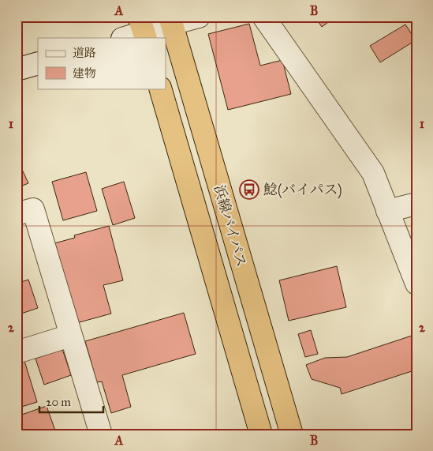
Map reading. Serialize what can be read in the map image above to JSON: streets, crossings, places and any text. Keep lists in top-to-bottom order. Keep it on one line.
{"streets":{"highway":["浜線バイパス"]},"places":{"bus stop":["鯰(バイパス)"]},"legend":["道路","建物"],"scale_bar":"20 m","grid":{"columns":["A","B"],"rows":["1","2"]}}
